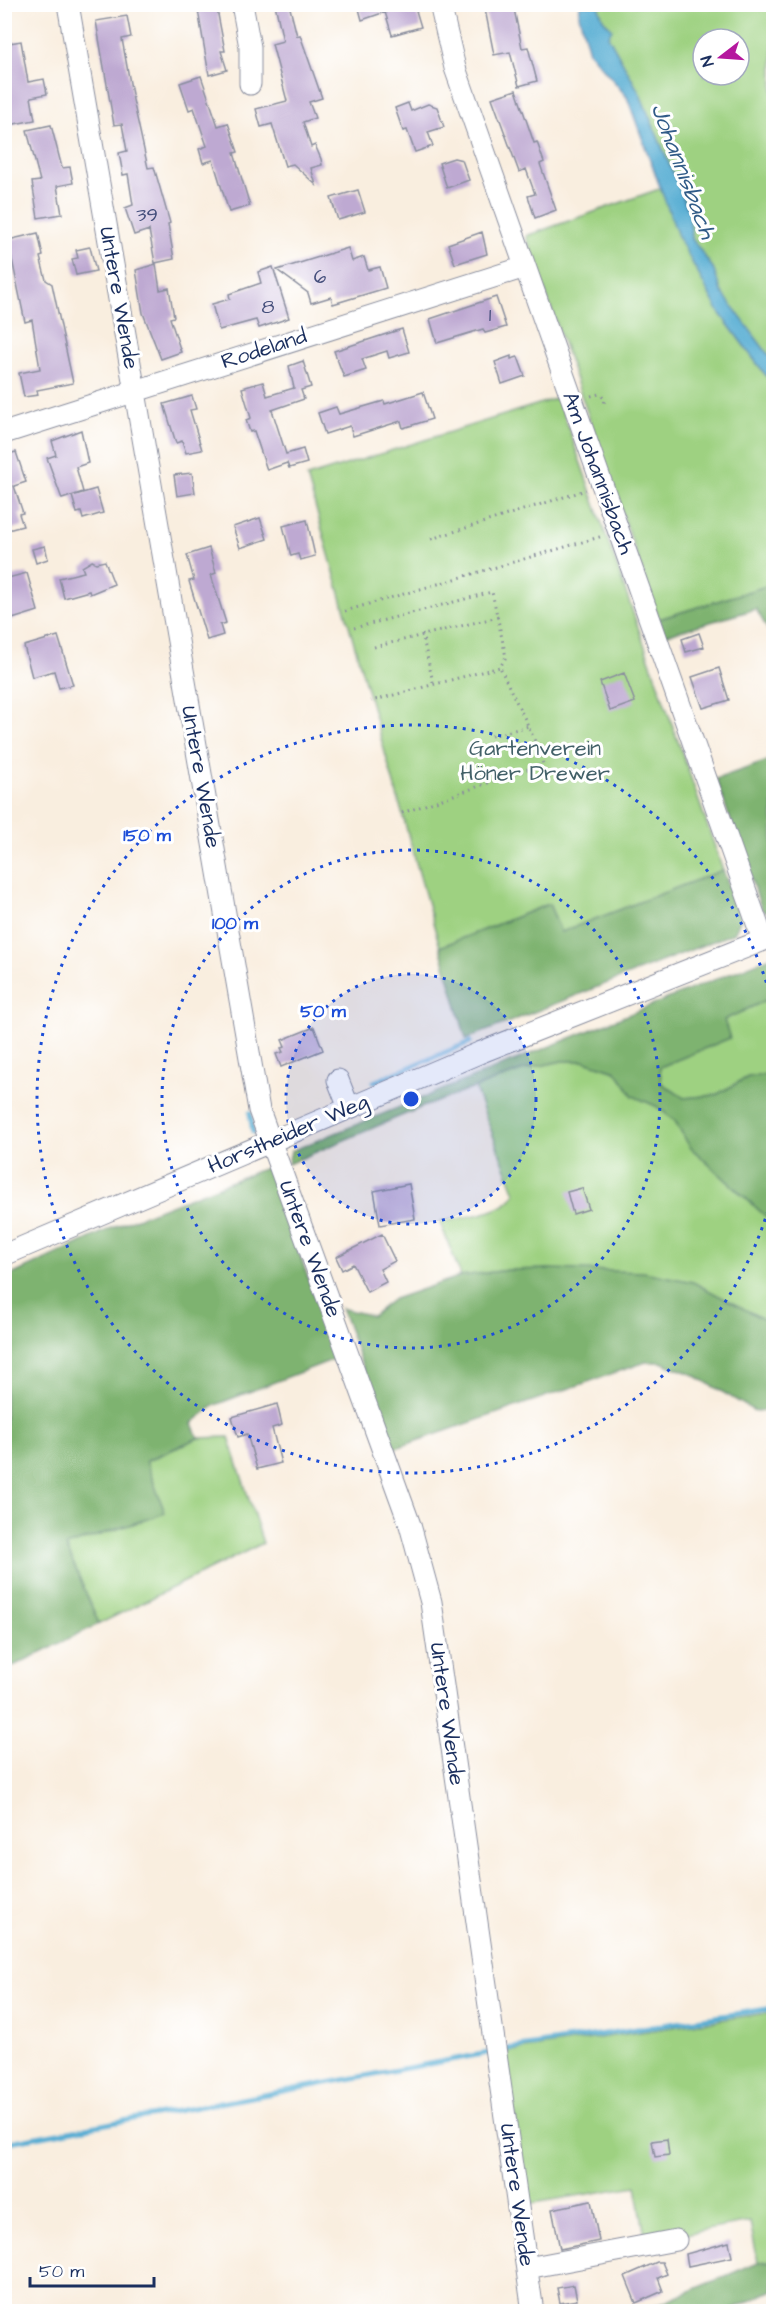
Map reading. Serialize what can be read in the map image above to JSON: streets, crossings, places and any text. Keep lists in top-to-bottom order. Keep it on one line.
{"streets":{"street":["Untere Wende","Rodeland","Am Johannisbach","Horstheider Weg"]},"crossings":[["Untere Wende","Rodeland"],["Untere Wende","Horstheider Weg"],["Rodeland","Am Johannisbach"],["Am Johannisbach","Horstheider Weg"]],"water":["Johannisbach"],"parks":["Gartenverein Höner Drewer"],"house_numbers":["39","6","8","1"],"scale_bar":"50 m","north":"left","rings":["150 m","100 m","50 m"]}
